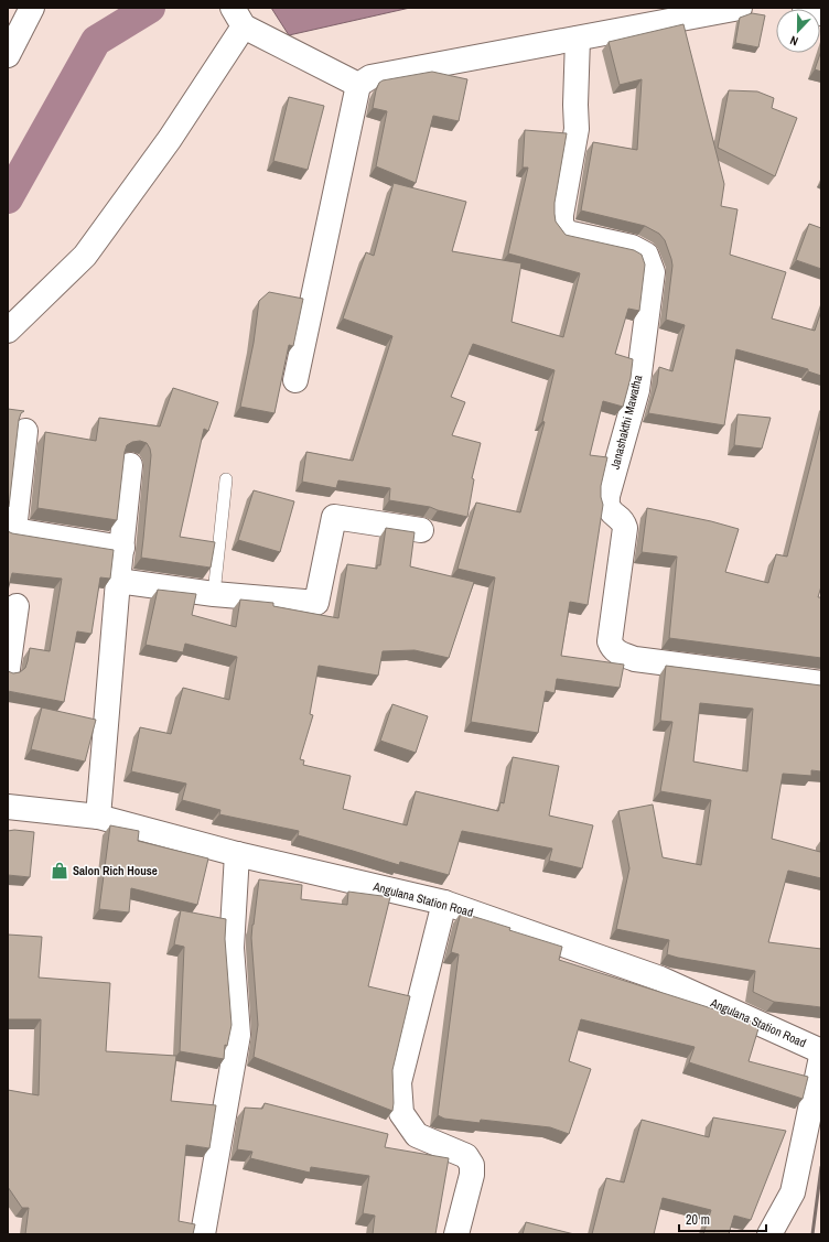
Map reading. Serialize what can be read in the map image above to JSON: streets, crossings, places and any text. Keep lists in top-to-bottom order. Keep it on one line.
{"streets":{"street":["Janashakthi Mawatha","Angulana Station Road"]},"places":{"shop":["Salon Rich House"]},"scale_bar":"20 m","north":"bottom"}
